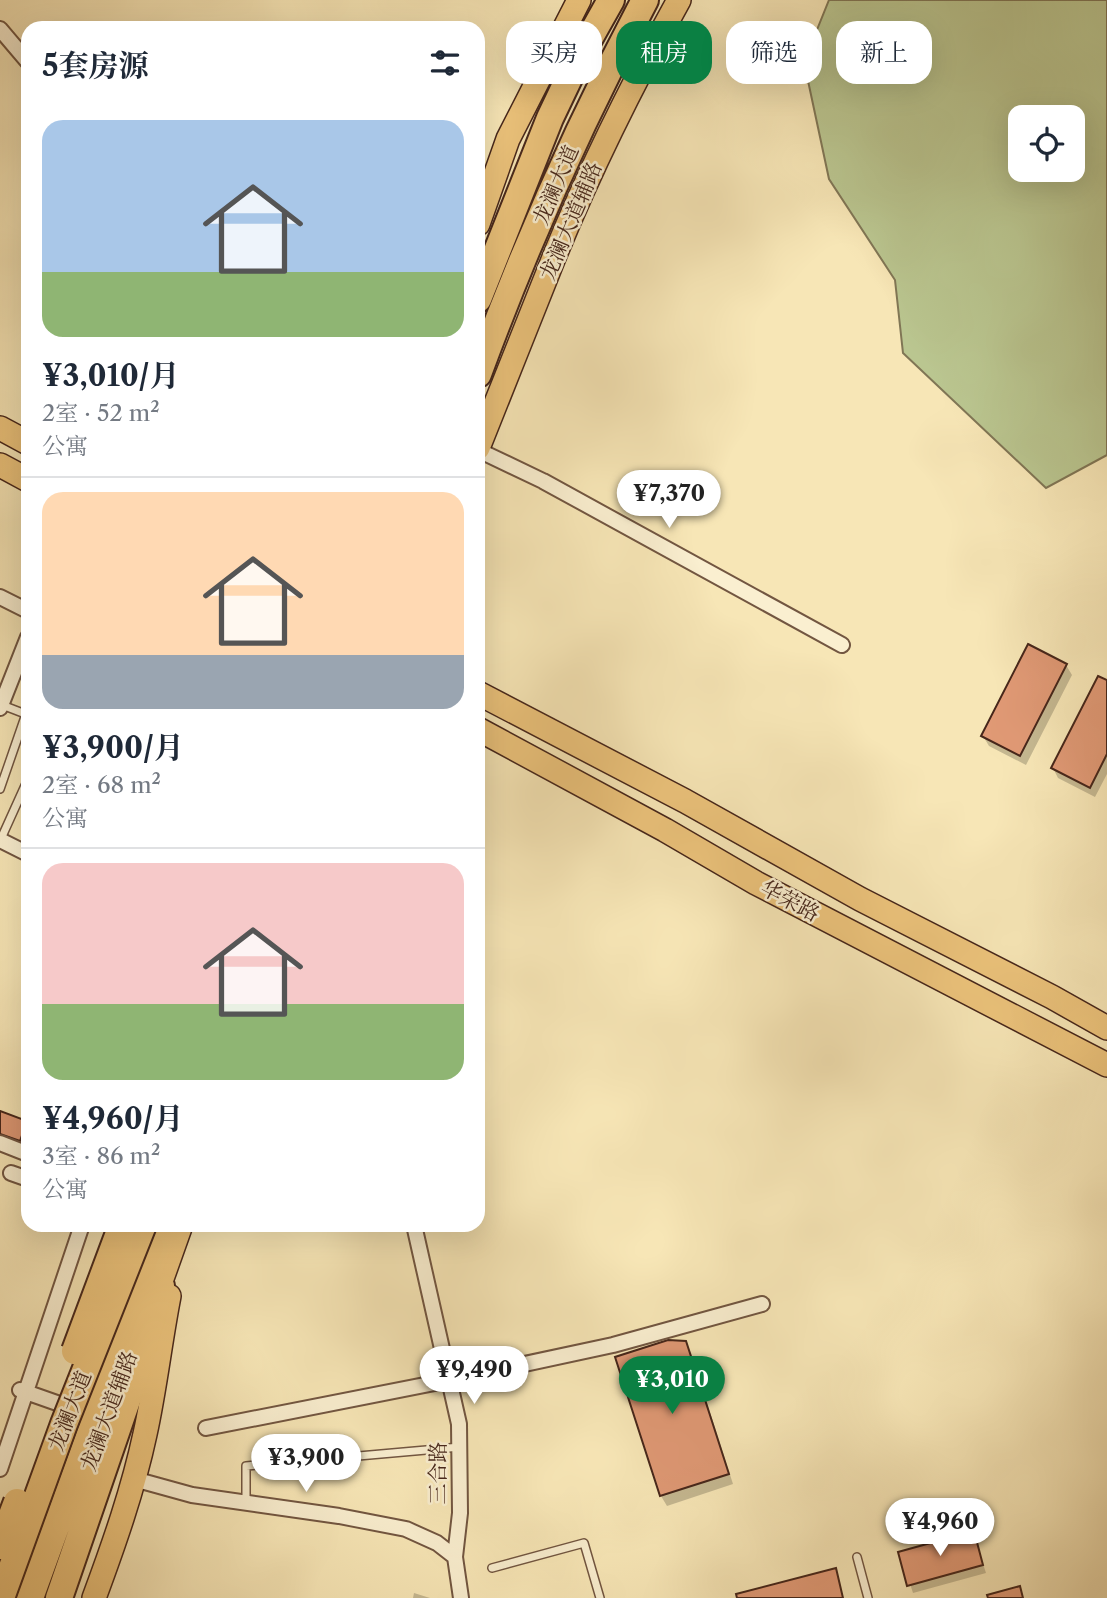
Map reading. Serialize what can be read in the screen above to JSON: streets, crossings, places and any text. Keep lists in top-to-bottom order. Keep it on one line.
{"streets":{"highway":["龙澜大道"],"main road":["龙澜大道辅路","华荣路"],"street":["三合路"]},"crossings":[["龙澜大道","龙澜大道辅路"]],"page":{"chip":["买房","租房","筛选","新上"],"heading":"5套房源","list":[{"name":"¥3,010/月","note":"2室 · 52 m² · 公寓"},{"name":"¥3,900/月","note":"2室 · 68 m² · 公寓"},{"name":"¥4,960/月","note":"3室 · 86 m² · 公寓"}],"price":["¥7,370","¥9,490","¥3,010","¥3,900","¥4,960"]}}
